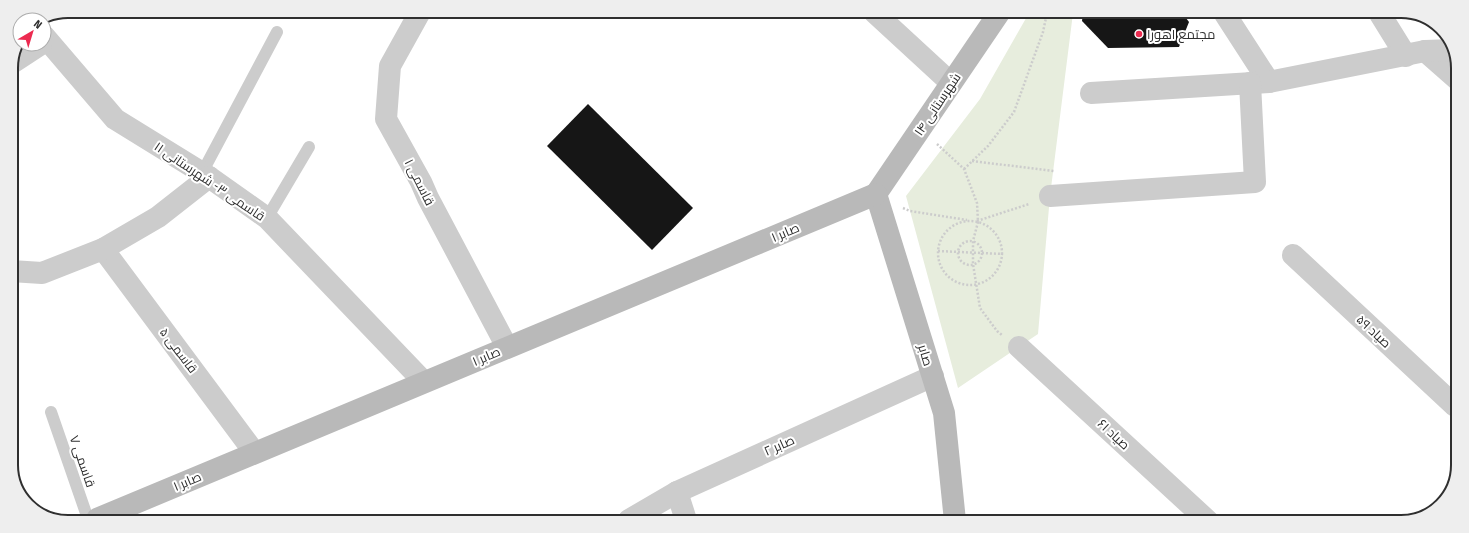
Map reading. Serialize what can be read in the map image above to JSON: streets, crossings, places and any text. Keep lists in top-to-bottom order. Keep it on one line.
{"streets":{"street":["شهرستانی ۱۴","قاسمی ۳- شهرستانی ۱۱","قاسمی ۱","صابر ۱","صیاد ۵۹","قاسمی ۵","صابر","صیاد ۶۱","صابر ۲"],"lane":["قاسمی ۷"]},"crossings":[["شهرستانی ۱۴","صابر ۱"],["شهرستانی ۱۴","صابر"],["قاسمی ۳- شهرستانی ۱۱","صابر ۱"],["قاسمی ۱","صابر ۱"],["صابر ۱","قاسمی ۵"],["صابر ۱","صابر"],["صابر","صابر ۲"]],"places":["مجتمع اهورا"],"north":"top right"}
